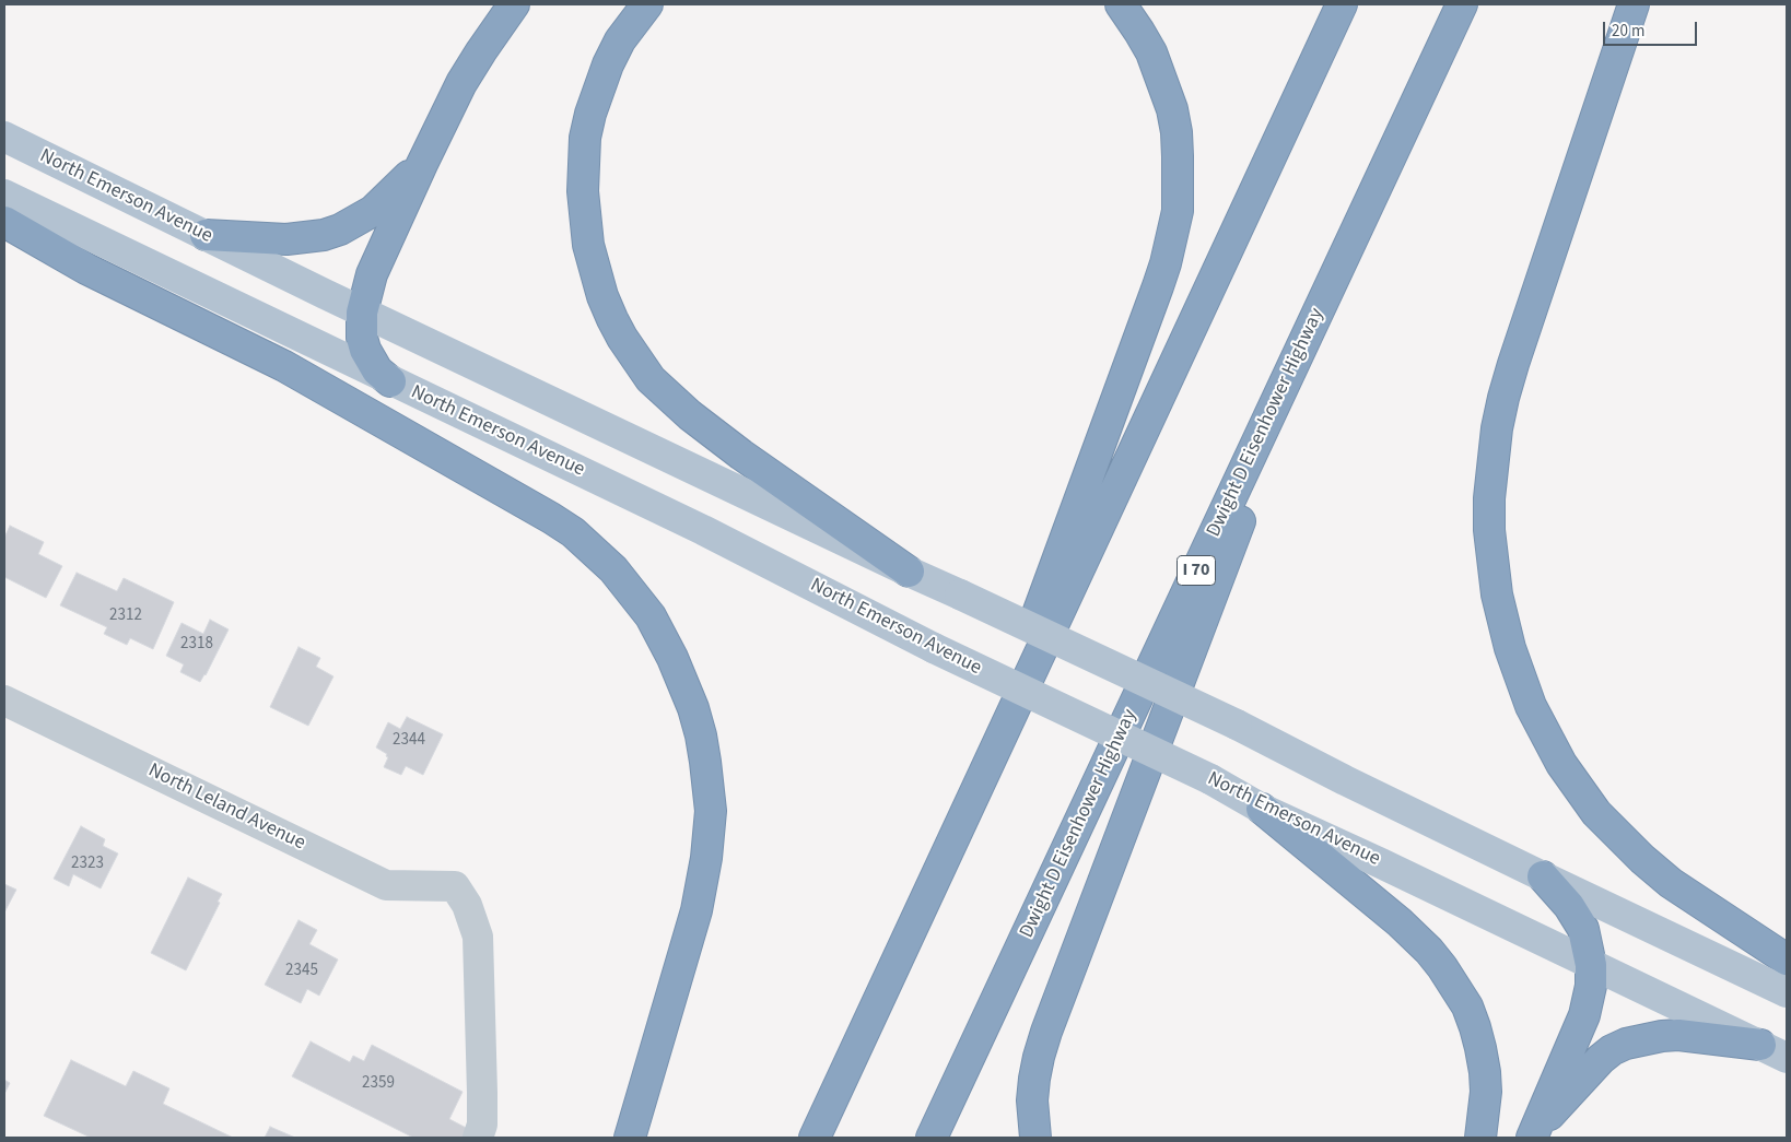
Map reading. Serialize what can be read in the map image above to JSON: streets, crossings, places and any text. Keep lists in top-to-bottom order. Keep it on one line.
{"streets":{"highway":["Dwight D Eisenhower Highway","I 70"],"main road":["North Emerson Avenue"],"street":["North Leland Avenue"]},"house_numbers":["2312","2318","2344","2323","2345","2359"],"scale_bar":"20 m"}
